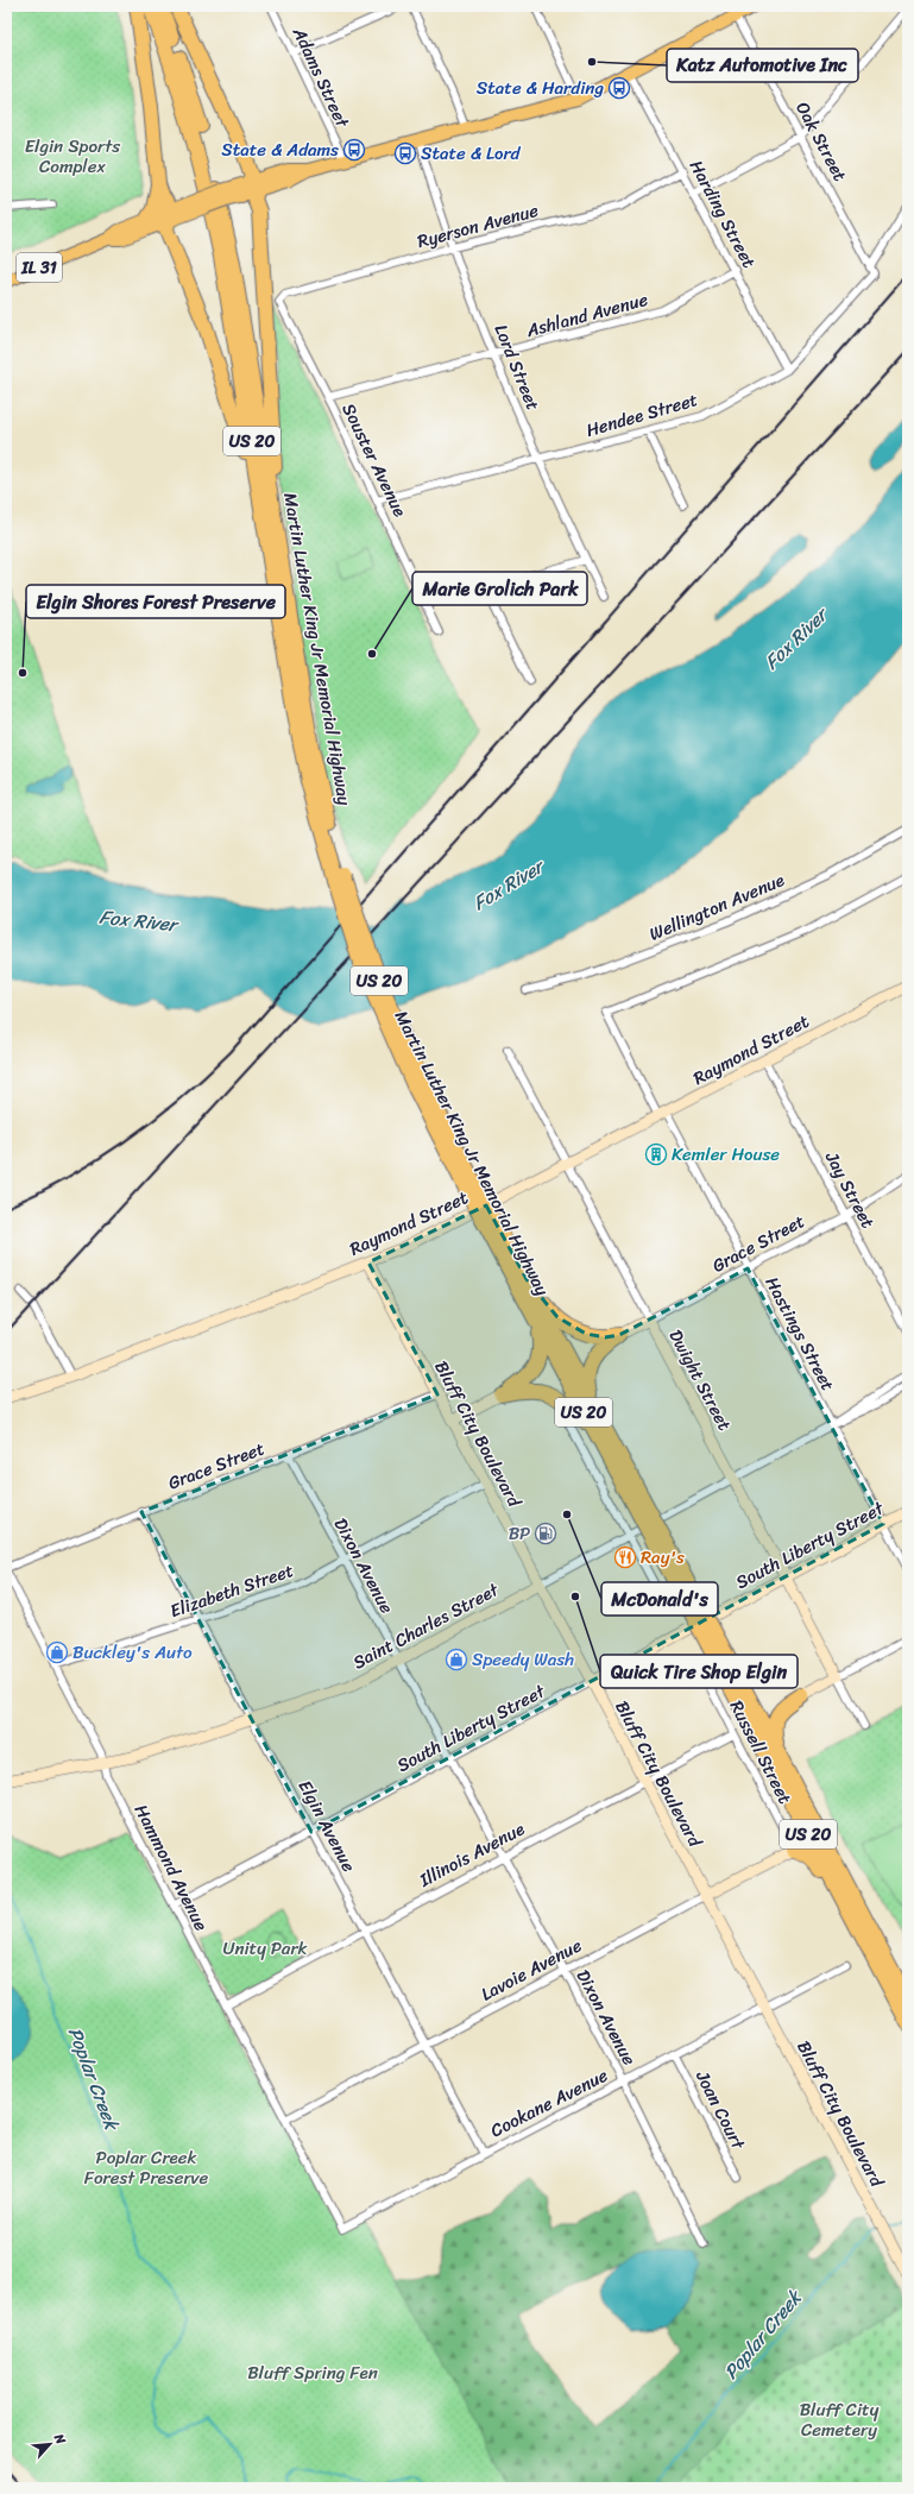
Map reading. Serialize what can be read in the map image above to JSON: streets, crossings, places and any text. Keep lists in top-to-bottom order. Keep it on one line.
{"streets":{"highway":["US 20","Martin Luther King Jr Memorial Highway"],"main road":["IL 31","Raymond Street","Grace Street","Dwight Street","Bluff City Boulevard","South Liberty Street","Saint Charles Street","Lavoie Avenue"],"street":["Adams Street","Oak Street","Harding Street","Ryerson Avenue","Ashland Avenue","Lord Street","Hendee Street","Souster Avenue","Wellington Avenue","Jay Street","Hastings Street","Dixon Avenue","Elizabeth Street","Russell Street","Elgin Avenue","Illinois Avenue","Hammond Avenue","Cookane Avenue","Joan Court"]},"crossings":[["Adams Street","IL 31"],["Oak Street","IL 31"],["Oak Street","Hendee Street"],["Harding Street","Ryerson Avenue"],["Harding Street","IL 31"],["Harding Street","Ashland Avenue"],["Harding Street","Hendee Street"],["Ryerson Avenue","Lord Street"],["Ryerson Avenue","Souster Avenue"],["IL 31","Lord Street"],["Ashland Avenue","Lord Street"],["Ashland Avenue","Souster Avenue"],["Lord Street","Hendee Street"],["Hendee Street","Souster Avenue"],["Raymond Street","Jay Street"],["Raymond Street","Hastings Street"],["Raymond Street","Dwight Street"],["Raymond Street","Bluff City Boulevard"],["Jay Street","Grace Street"],["Grace Street","Hastings Street"],["Grace Street","Dwight Street"],["Grace Street","Bluff City Boulevard"],["Grace Street","Dixon Avenue"],["Grace Street","Elgin Avenue"],["Grace Street","Hammond Avenue"],["Hastings Street","South Liberty Street"],["Hastings Street","Saint Charles Street"],["Dwight Street","South Liberty Street"],["Dwight Street","Saint Charles Street"],["Bluff City Boulevard","South Liberty Street"],["Bluff City Boulevard","Elizabeth Street"],["Bluff City Boulevard","Saint Charles Street"],["Bluff City Boulevard","Illinois Avenue"],["Bluff City Boulevard","Lavoie Avenue"],["Bluff City Boulevard","Cookane Avenue"],["South Liberty Street","Dixon Avenue"],["South Liberty Street","Elgin Avenue"],["South Liberty Street","Hammond Avenue"],["Dixon Avenue","Elizabeth Street"],["Dixon Avenue","Saint Charles Street"],["Dixon Avenue","Illinois Avenue"],["Dixon Avenue","Lavoie Avenue"],["Dixon Avenue","Cookane Avenue"],["Elizabeth Street","Elgin Avenue"],["Elizabeth Street","Hammond Avenue"],["Saint Charles Street","Elgin Avenue"],["Saint Charles Street","Hammond Avenue"],["Russell Street","Illinois Avenue"],["Russell Street","Lavoie Avenue"],["Elgin Avenue","Illinois Avenue"],["Elgin Avenue","Lavoie Avenue"],["Elgin Avenue","Cookane Avenue"],["Illinois Avenue","Hammond Avenue"],["Hammond Avenue","Lavoie Avenue"],["Hammond Avenue","Cookane Avenue"],["Cookane Avenue","Joan Court"]],"water":["Fox River","Poplar Creek"],"parks":["Elgin Sports Complex","Unity Park","Poplar Creek Forest Preserve","Bluff Spring Fen","Bluff City Cemetery"],"places":{"other":["Katz Automotive Inc","Marie Grolich Park","Elgin Shores Forest Preserve","McDonald's","Quick Tire Shop Elgin"],"bus stop":["State & Harding","State & Adams","State & Lord"],"building":["Kemler House"],"fuel station":["BP"],"restaurant":["Ray's"],"shop":["Buckley's Auto","Speedy Wash"]},"north":"top right"}
